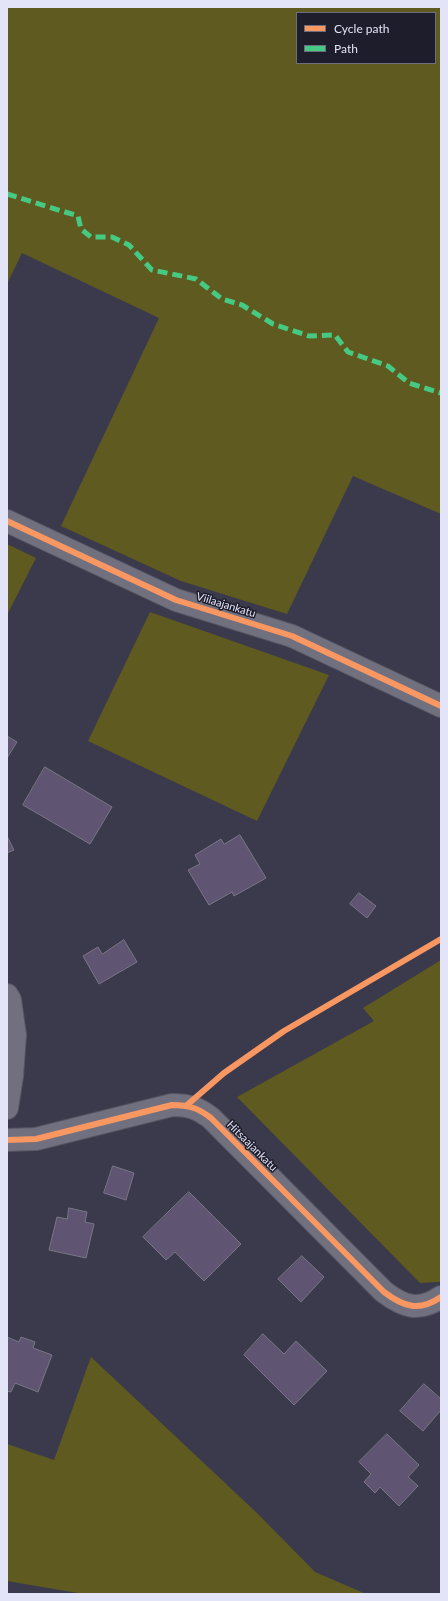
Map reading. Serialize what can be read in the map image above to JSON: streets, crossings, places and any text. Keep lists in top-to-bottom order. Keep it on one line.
{"streets":{"street":["Viilaajankatu","Hitsaajankatu"]},"legend":["Cycle path","Path"]}
